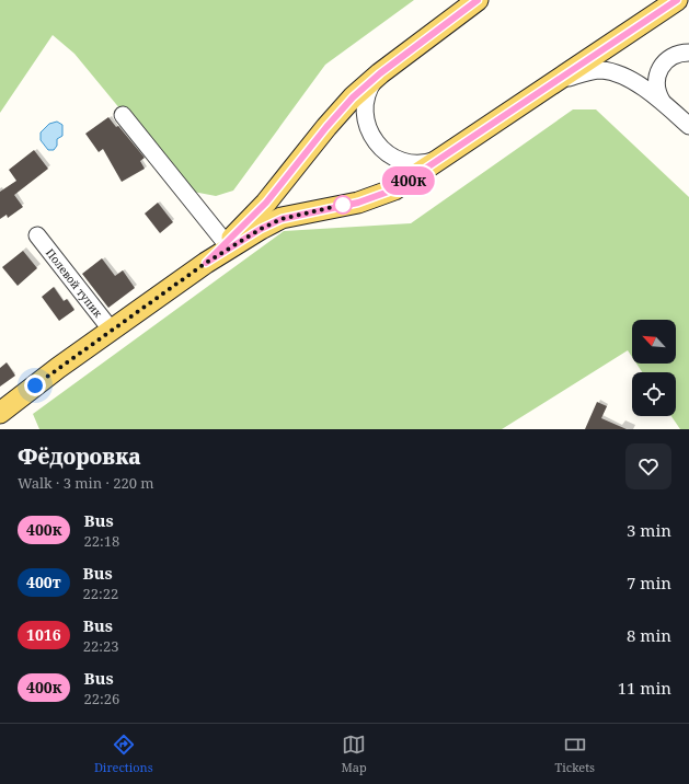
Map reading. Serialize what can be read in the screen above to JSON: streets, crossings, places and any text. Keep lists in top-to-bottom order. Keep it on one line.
{"streets":{"street":["Полевой тупик"]},"lines":["bus line 400к"],"north":"top left","page":{"on_map":"400к","heading":["Фёдоровка","Walk · 3 min · 220 m"],"list":[{"mark":"400к","name":"Bus","note":"22:18","value":"3 min"},{"mark":"400т","name":"Bus","note":"22:22","value":"7 min"},{"mark":"1016","name":"Bus","note":"22:23","value":"8 min"},{"mark":"400к","name":"Bus","note":"22:26","value":"11 min"}],"tabs":["Directions","Map","Tickets"]}}
